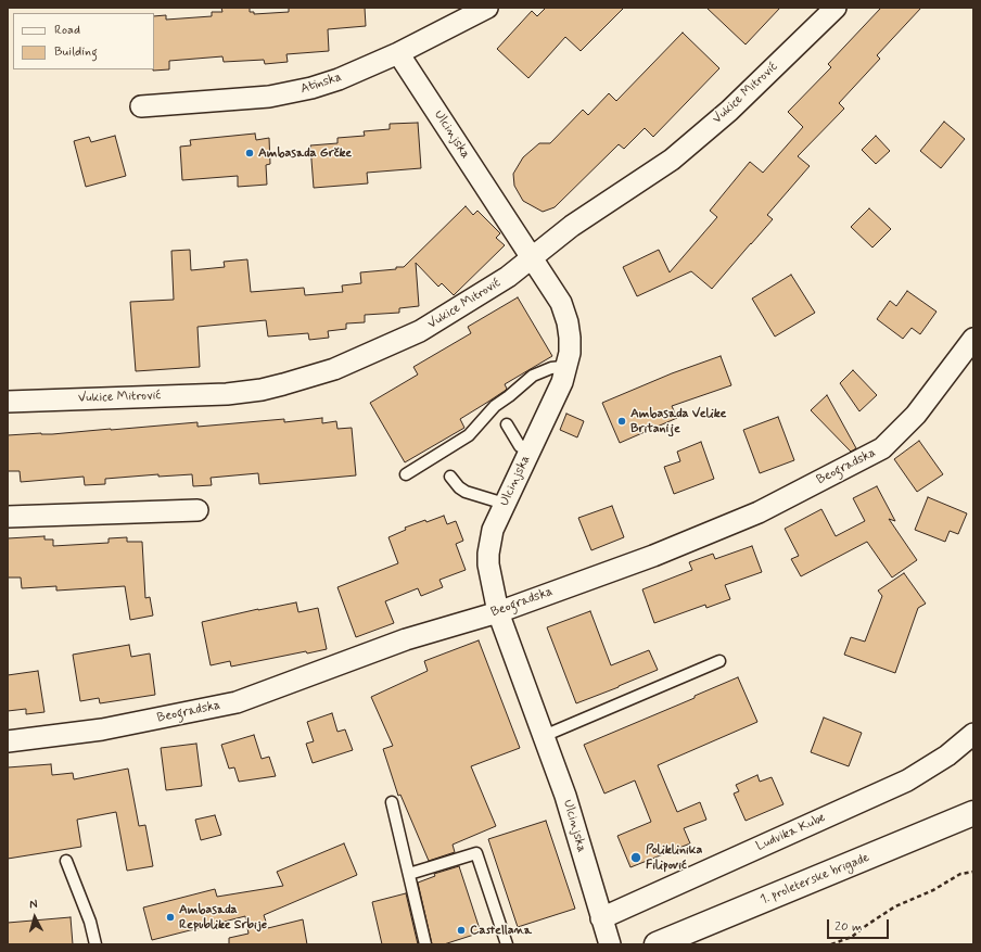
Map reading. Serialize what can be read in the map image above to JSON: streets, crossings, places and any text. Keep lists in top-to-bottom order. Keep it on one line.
{"streets":{"main road":["1. proleterske brigade"],"street":["Atinska","Vukice Mitrović","Ulcinjska","Beogradska","Ludvika Kube"]},"crossings":[["Atinska","Ulcinjska"],["Vukice Mitrović","Ulcinjska"],["Ulcinjska","Beogradska"],["Ulcinjska","Ludvika Kube"]],"places":["Ambasada Grčke","Ambasada Velike Britanije","Poliklinika Filipović","Ambasada Republike Srbije","Castellana"],"legend":["Road","Building"],"scale_bar":"20 m","north":"top"}
